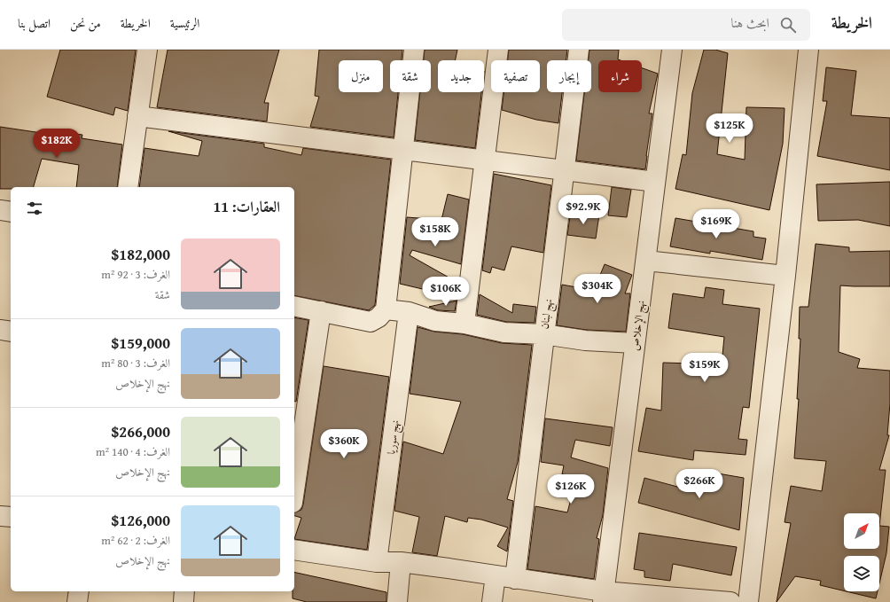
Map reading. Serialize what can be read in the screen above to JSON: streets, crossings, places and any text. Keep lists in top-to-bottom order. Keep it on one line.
{"streets":{"street":["نهج لبنان","نهج الإخلاص","نهج سوريا"]},"north":"top right","page":{"header":"الخريطة","search":"ابحث هنا","nav":["الرئيسية","الخريطة","من نحن","اتصل بنا"],"chip":["شراء","إيجار","تصفية","جديد","شقة","منزل"],"price":["$125K","$182K","$92.9K","$169K","$158K","$304K","$106K","$159K","$360K","$266K","$126K"],"heading":"العقارات: 11","list":[{"name":"$182,000","note":"الغرف: 3 · 92 m² · شقة"},{"name":"$159,000","note":"الغرف: 3 · 80 m² · نهج الإخلاص"},{"name":"$266,000","note":"الغرف: 4 · 140 m² · نهج الإخلاص"},{"name":"$126,000","note":"الغرف: 2 · 62 m² · نهج الإخلاص"}]}}
